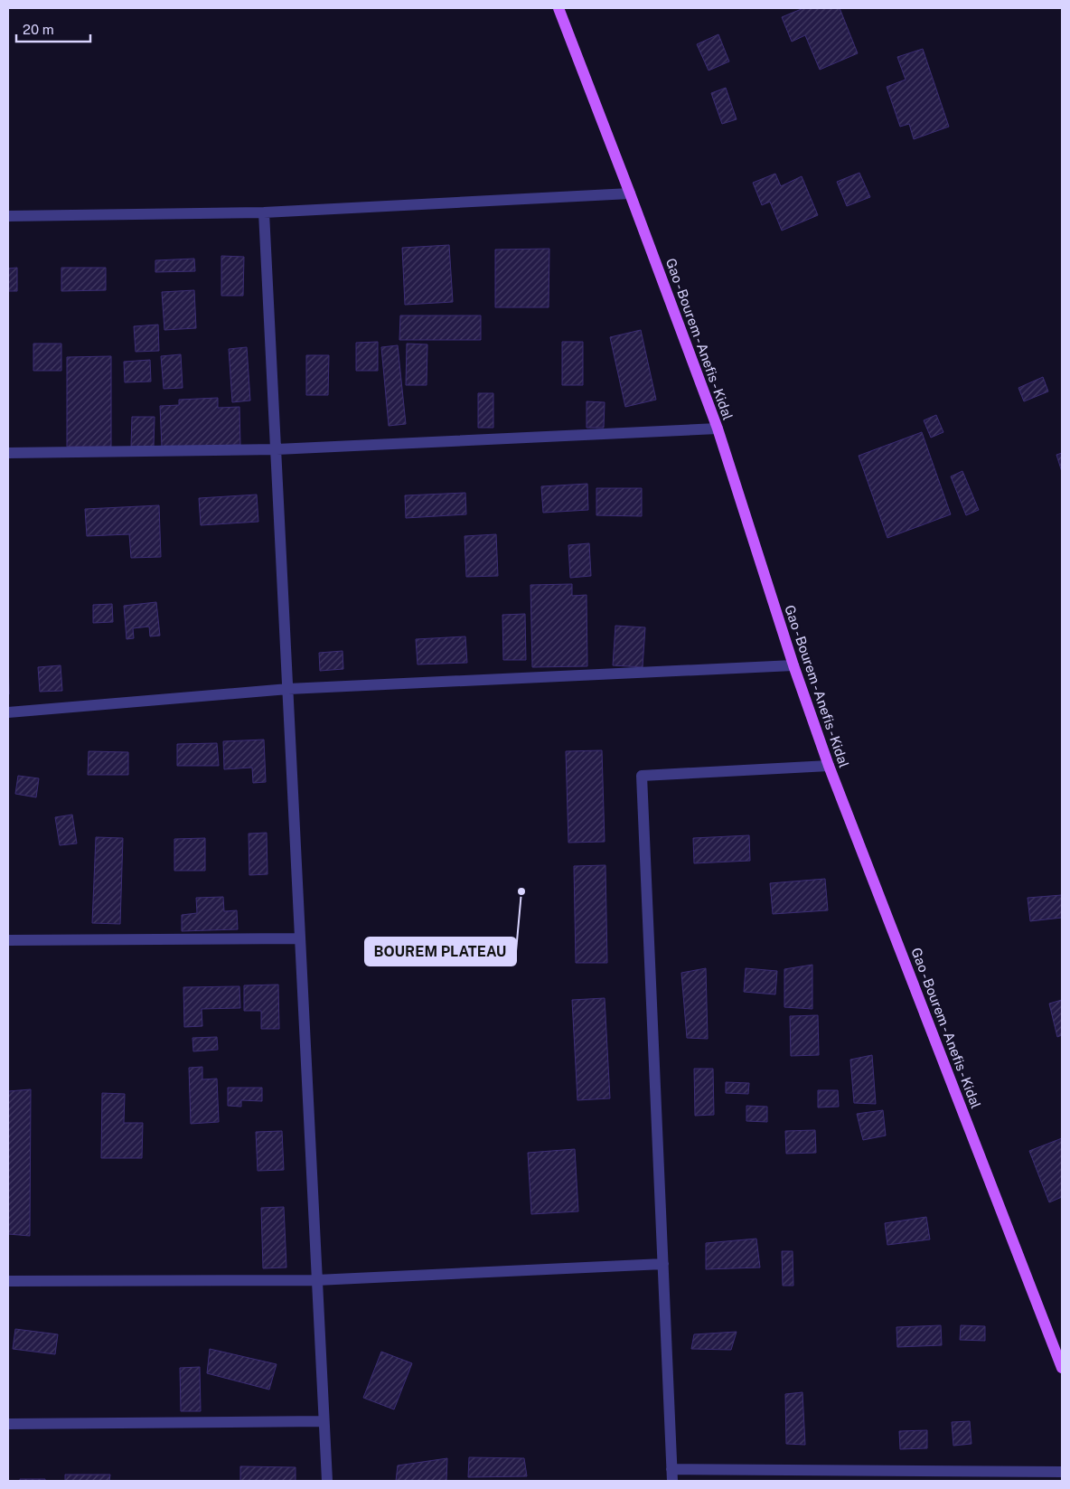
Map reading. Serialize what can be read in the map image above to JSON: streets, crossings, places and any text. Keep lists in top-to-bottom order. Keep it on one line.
{"streets":{"main road":["Gao - Bourem - Anefis - Kidal"]},"places":["BOUREM PLATEAU"],"scale_bar":"20 m"}
